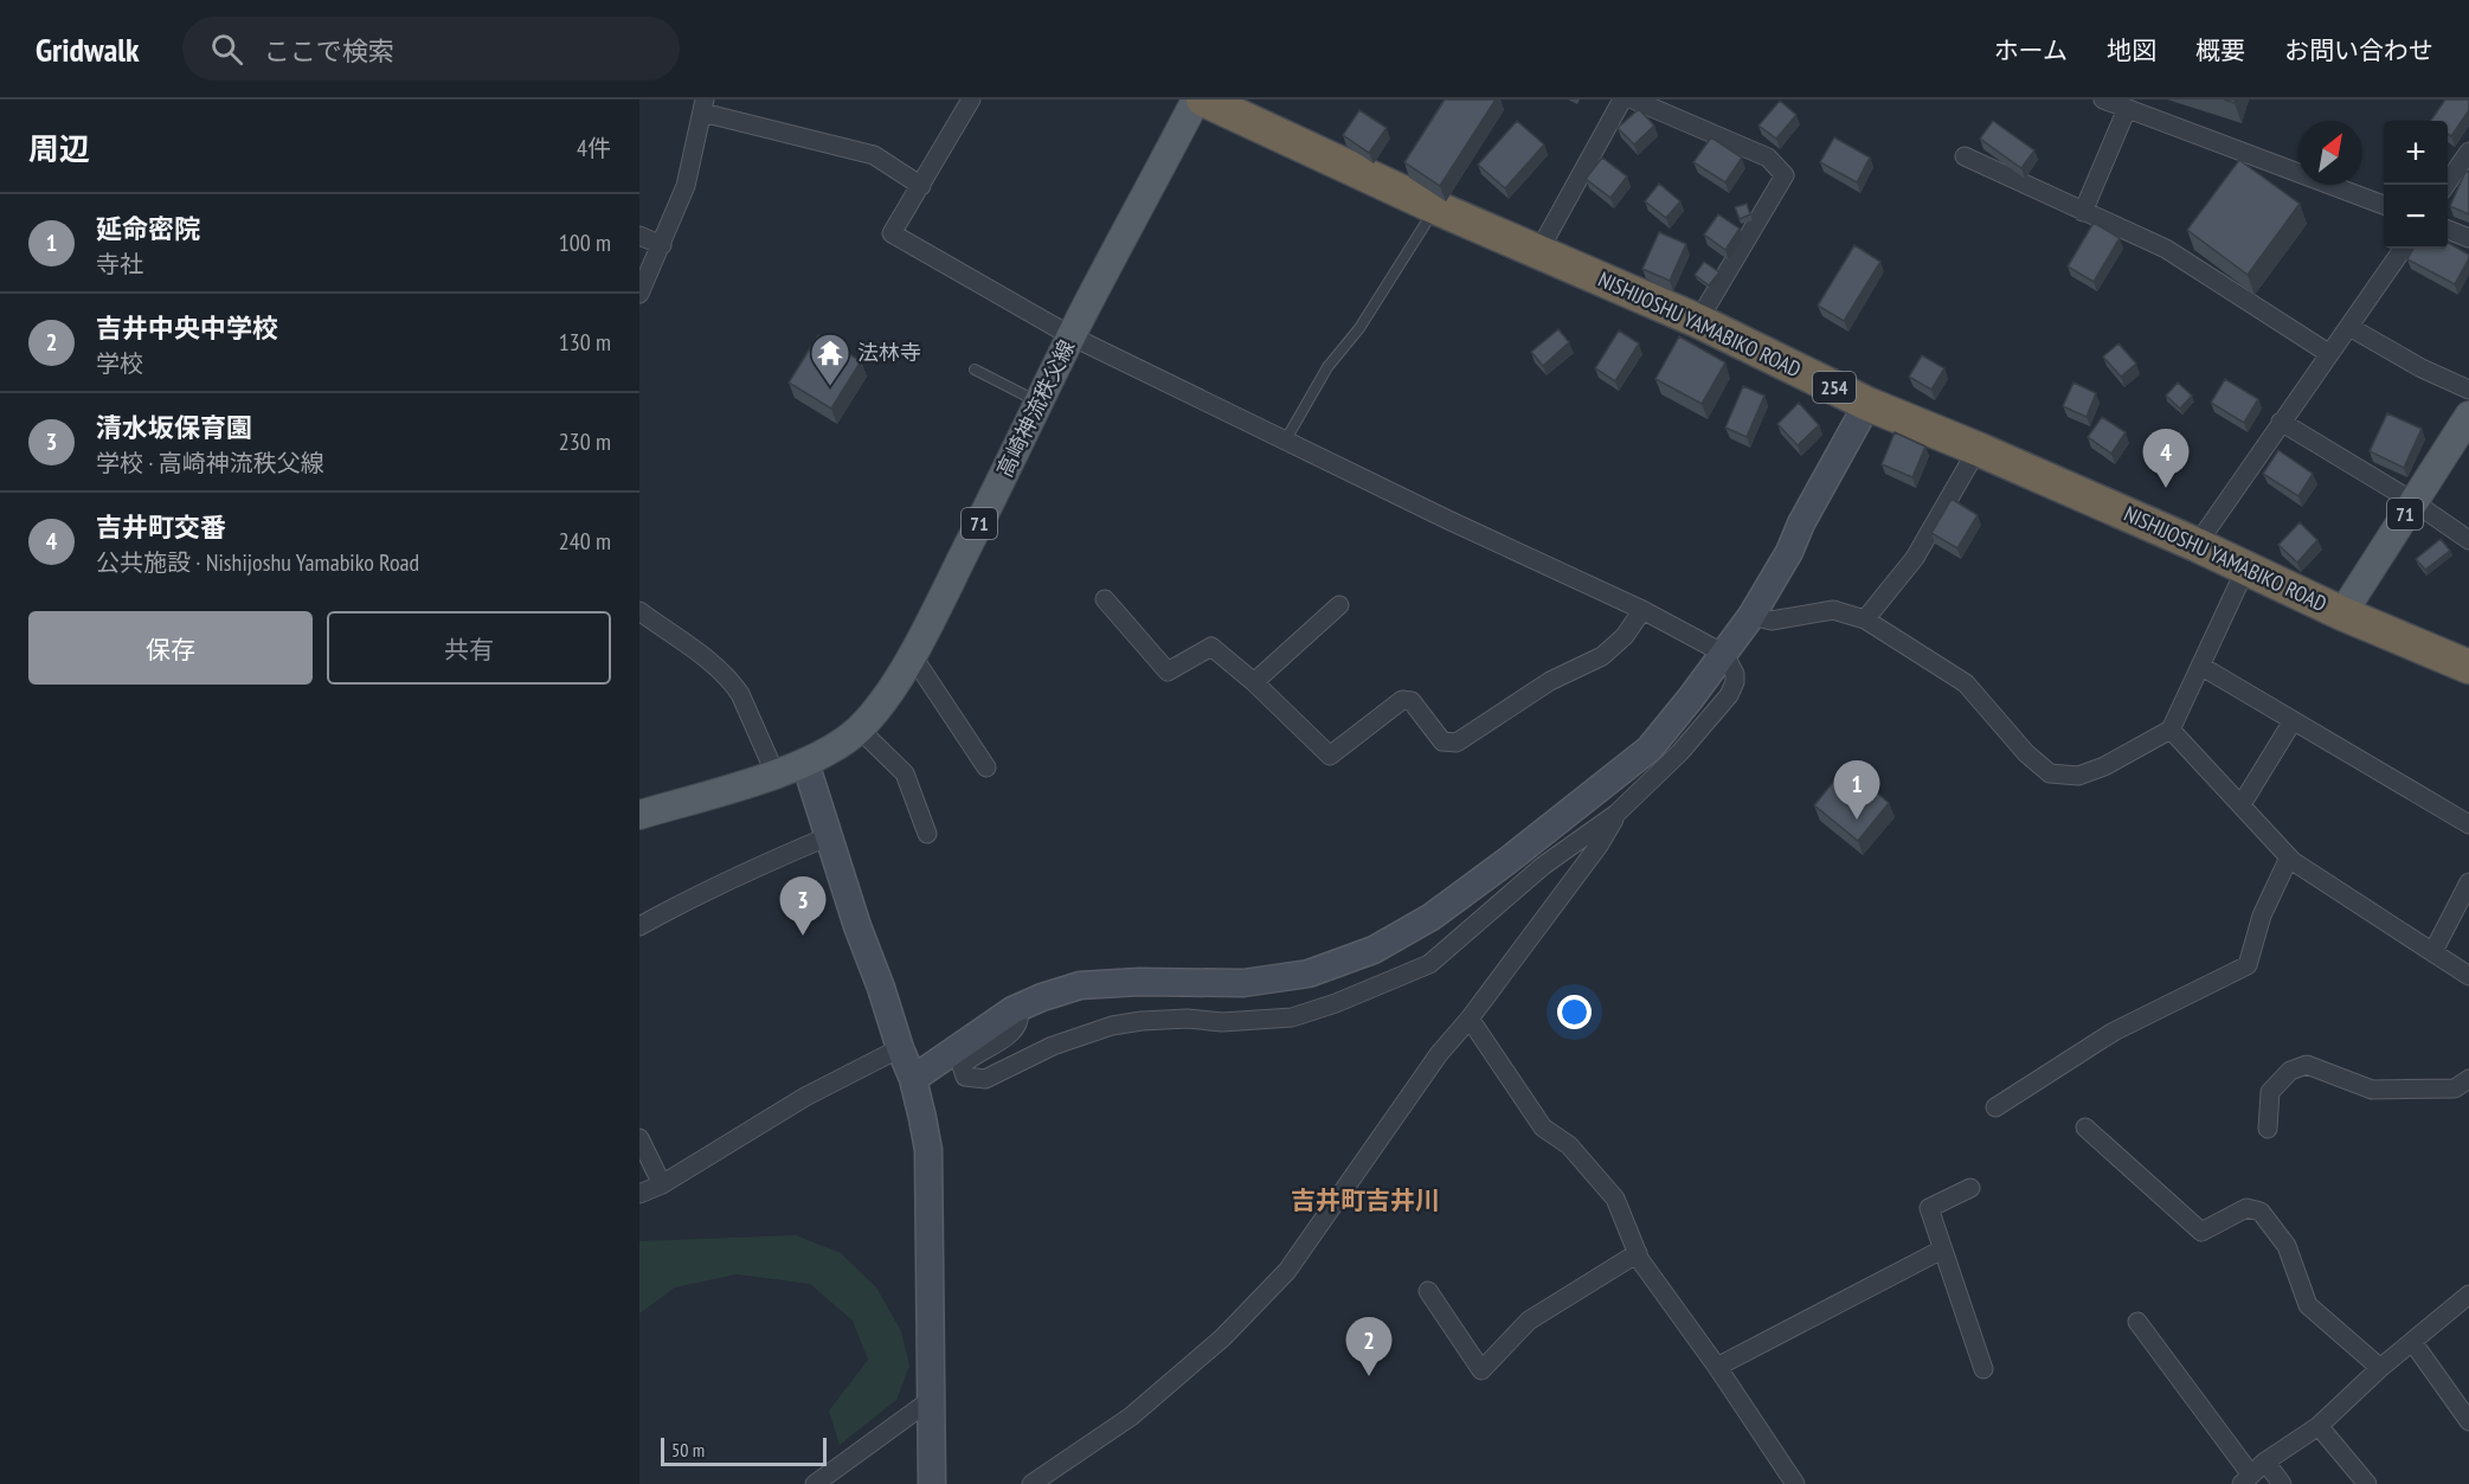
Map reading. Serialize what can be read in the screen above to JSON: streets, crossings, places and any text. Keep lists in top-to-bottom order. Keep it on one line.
{"streets":{"highway":["NISHIJOSHU YAMABIKO ROAD","254"],"main road":["高崎神流秩父線","71"]},"crossings":[["NISHIJOSHU YAMABIKO ROAD","71"]],"districts":["吉井町吉井川"],"places":{"temple":["法林寺"]},"scale_bar":"50 m","north":"top right","page":{"header":"Gridwalk","search":"ここで検索","nav":["ホーム","地図","概要","お問い合わせ"],"heading":["周辺","4件"],"map_buttons":["+","−"],"list":[{"mark":"1","name":"延命密院","note":"寺社","value":"100 m"},{"mark":"2","name":"吉井中央中学校","note":"学校","value":"130 m"},{"mark":"3","name":"清水坂保育園","note":"学校 · 高崎神流秩父線","value":"230 m"},{"mark":"4","name":"吉井町交番","note":"公共施設 · Nishijoshu Yamabiko Road","value":"240 m"}],"pins":["4","1","3","2"],"buttons":["保存","共有"],"scale":"50 m"}}
